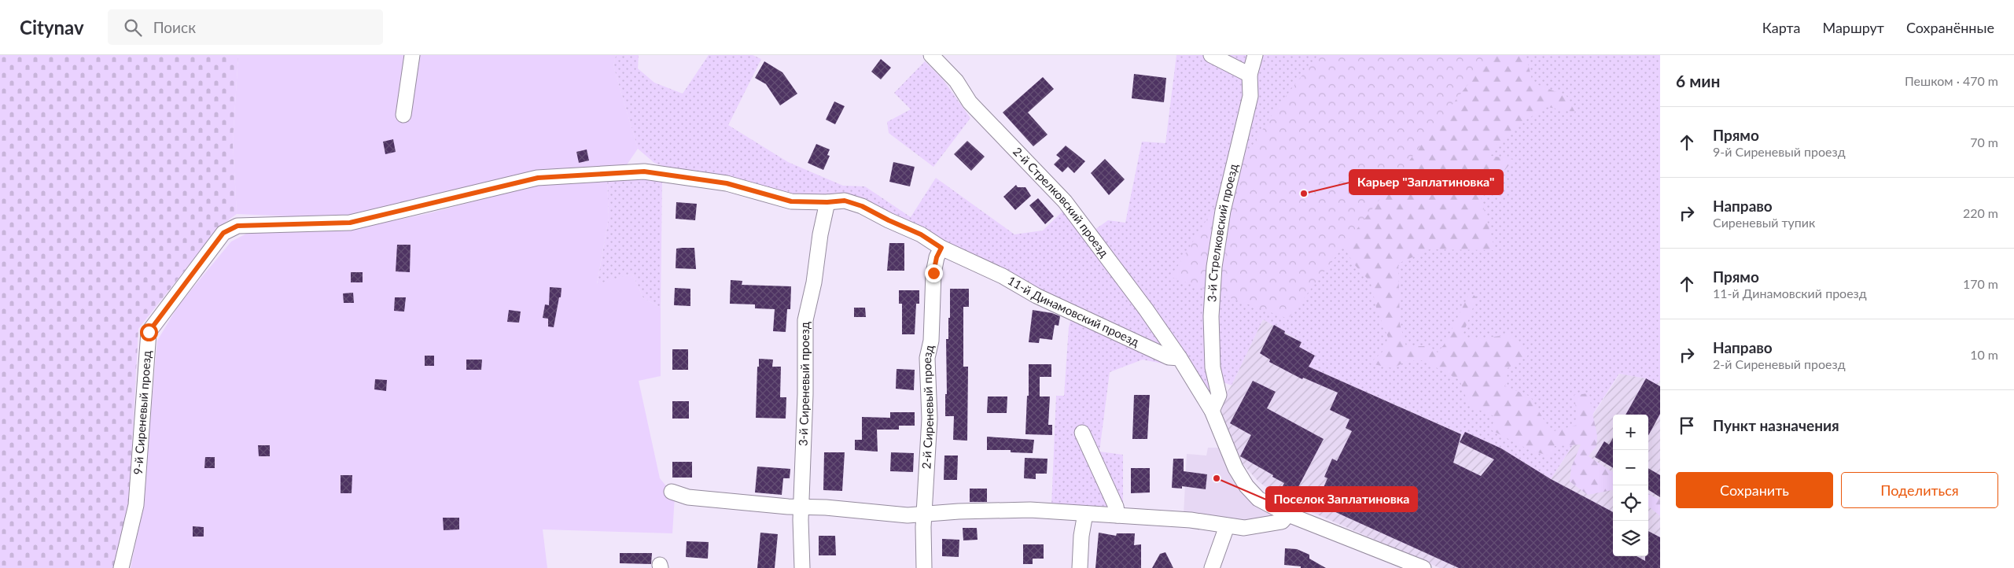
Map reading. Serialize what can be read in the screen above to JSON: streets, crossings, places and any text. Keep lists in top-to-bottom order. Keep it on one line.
{"streets":{"street":["2-й Стрелковский проезд","3-й Стрелковский проезд","11-й Динамовский проезд","3-й Сиреневый проезд","2-й Сиреневый проезд","9-й Сиреневый проезд"]},"crossings":[["2-й Стрелковский проезд","11-й Динамовский проезд"],["11-й Динамовский проезд","3-й Сиреневый проезд"],["11-й Динамовский проезд","2-й Сиреневый проезд"],["11-й Динамовский проезд","9-й Сиреневый проезд"]],"places":["Карьер \"Заплатиновка\"","Поселок Заплатиновка"],"page":{"header":"Citynav","search":"Поиск","nav":["Карта","Маршрут","Сохранённые"],"heading":["6 мин","Пешком · 470 m"],"list":[["Прямо","9-й Сиреневый проезд","70 m"],["Направо","Сиреневый тупик","220 m"],["Прямо","11-й Динамовский проезд","170 m"],["Направо","2-й Сиреневый проезд","10 m"],"Пункт назначения"],"map_buttons":["+","−"],"buttons":["Сохранить","Поделиться"]}}
